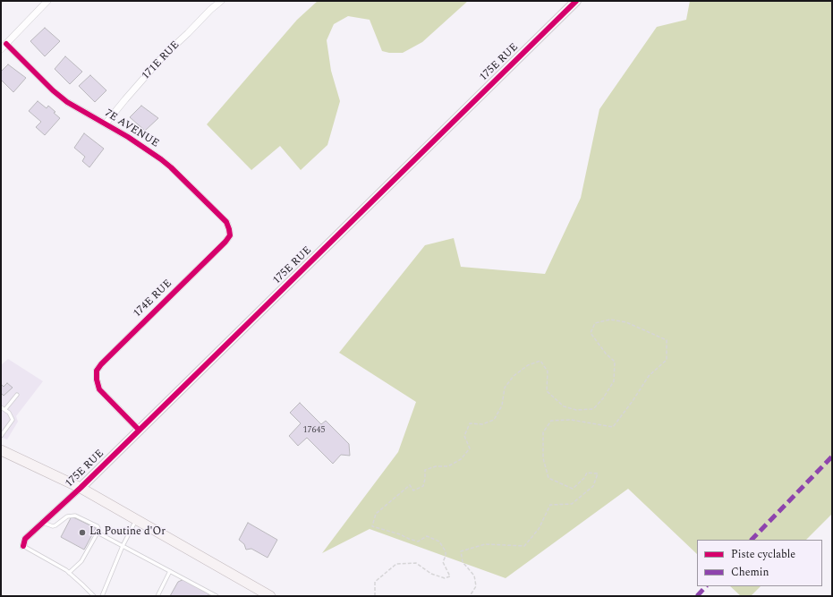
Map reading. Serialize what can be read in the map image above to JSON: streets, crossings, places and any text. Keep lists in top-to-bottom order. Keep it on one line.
{"streets":{"street":["171E RUE","175E RUE","7E AVENUE","174E RUE"]},"crossings":[["171E RUE","7E AVENUE"],["175E RUE","174E RUE"],["7E AVENUE","174E RUE"]],"places":["La Poutine d'Or"],"house_numbers":["17645"],"legend":["Piste cyclable","Chemin"]}
